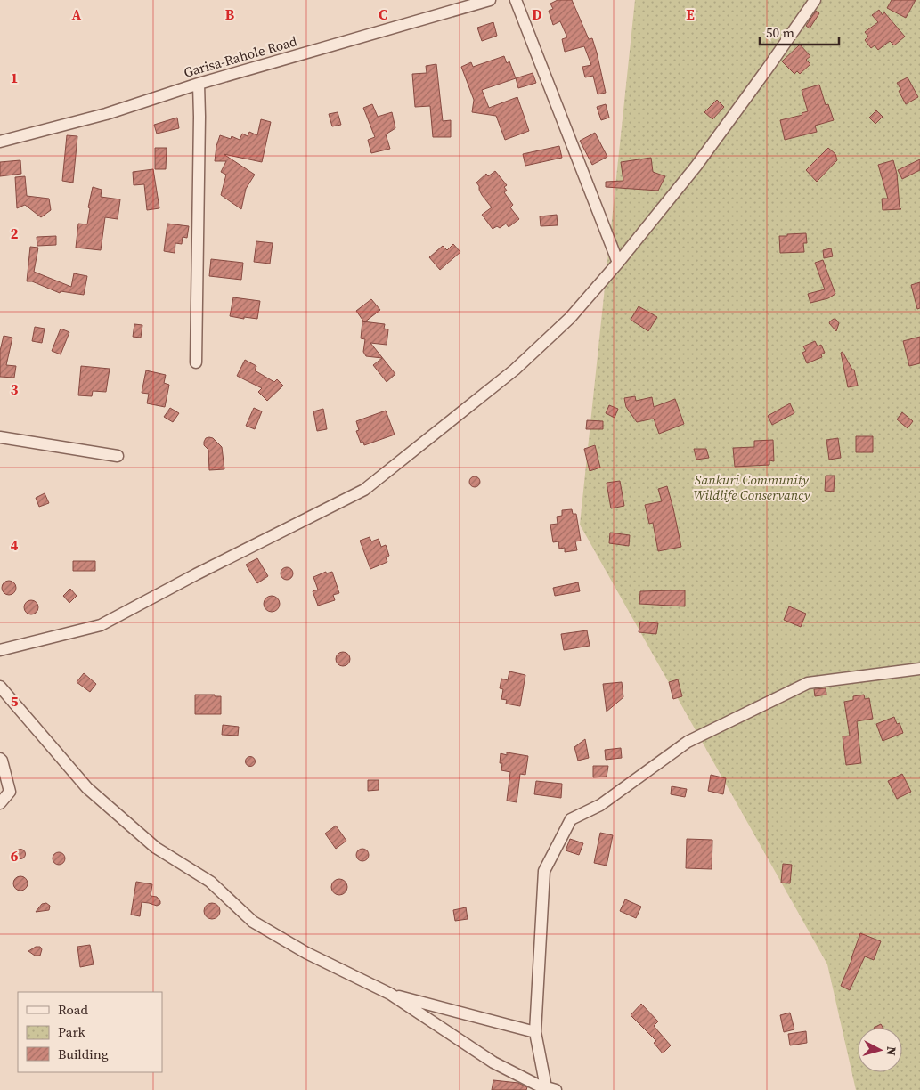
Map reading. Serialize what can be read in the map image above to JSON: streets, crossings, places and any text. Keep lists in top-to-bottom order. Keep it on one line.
{"streets":{"street":["Garisa-Rahole Road"]},"parks":["Sankuri Community Wildlife Conservancy"],"legend":["Road","Park","Building"],"scale_bar":"50 m","north":"right","grid":{"columns":["A","B","C","D","E"],"rows":["1","2","3","4","5","6"]}}
